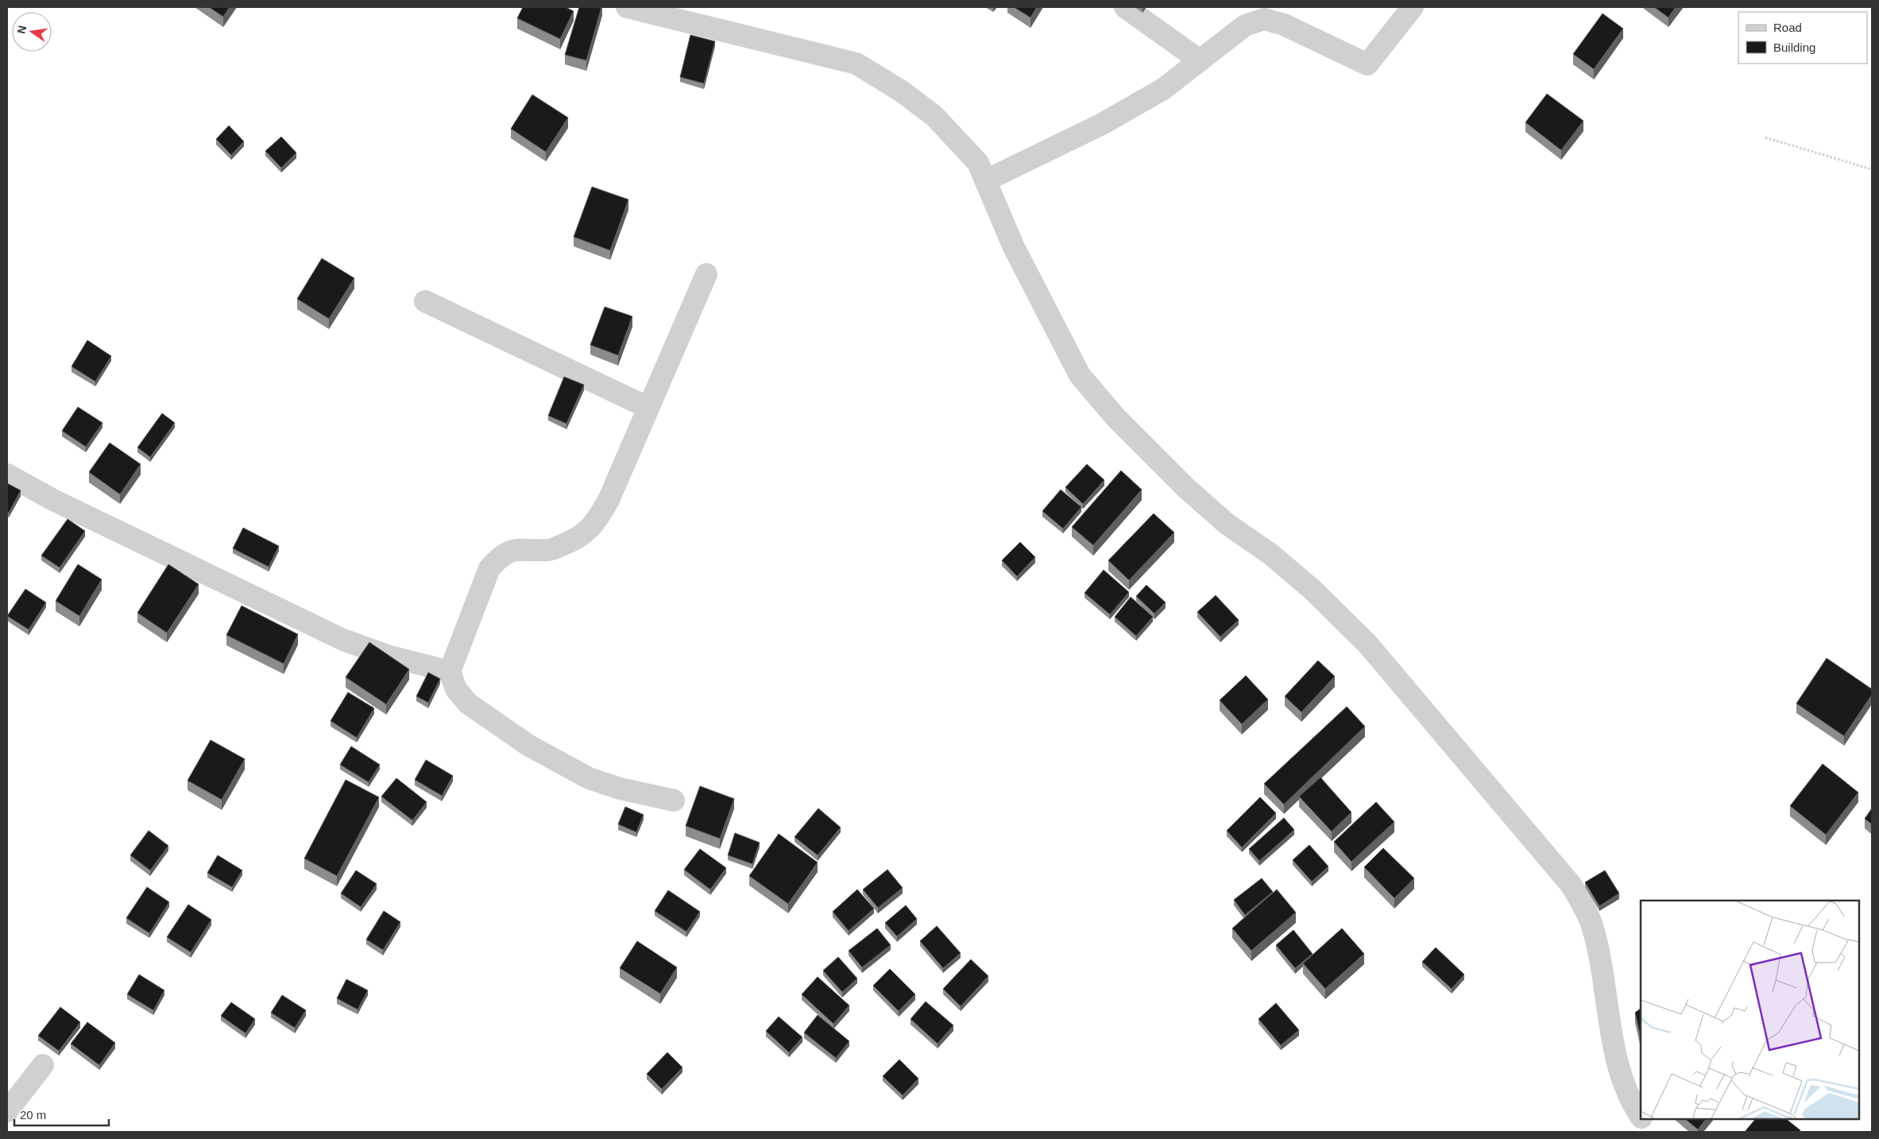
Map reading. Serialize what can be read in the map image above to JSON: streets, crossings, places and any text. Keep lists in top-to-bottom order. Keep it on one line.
{"legend":["Road","Building"],"scale_bar":"20 m","north":"left"}
